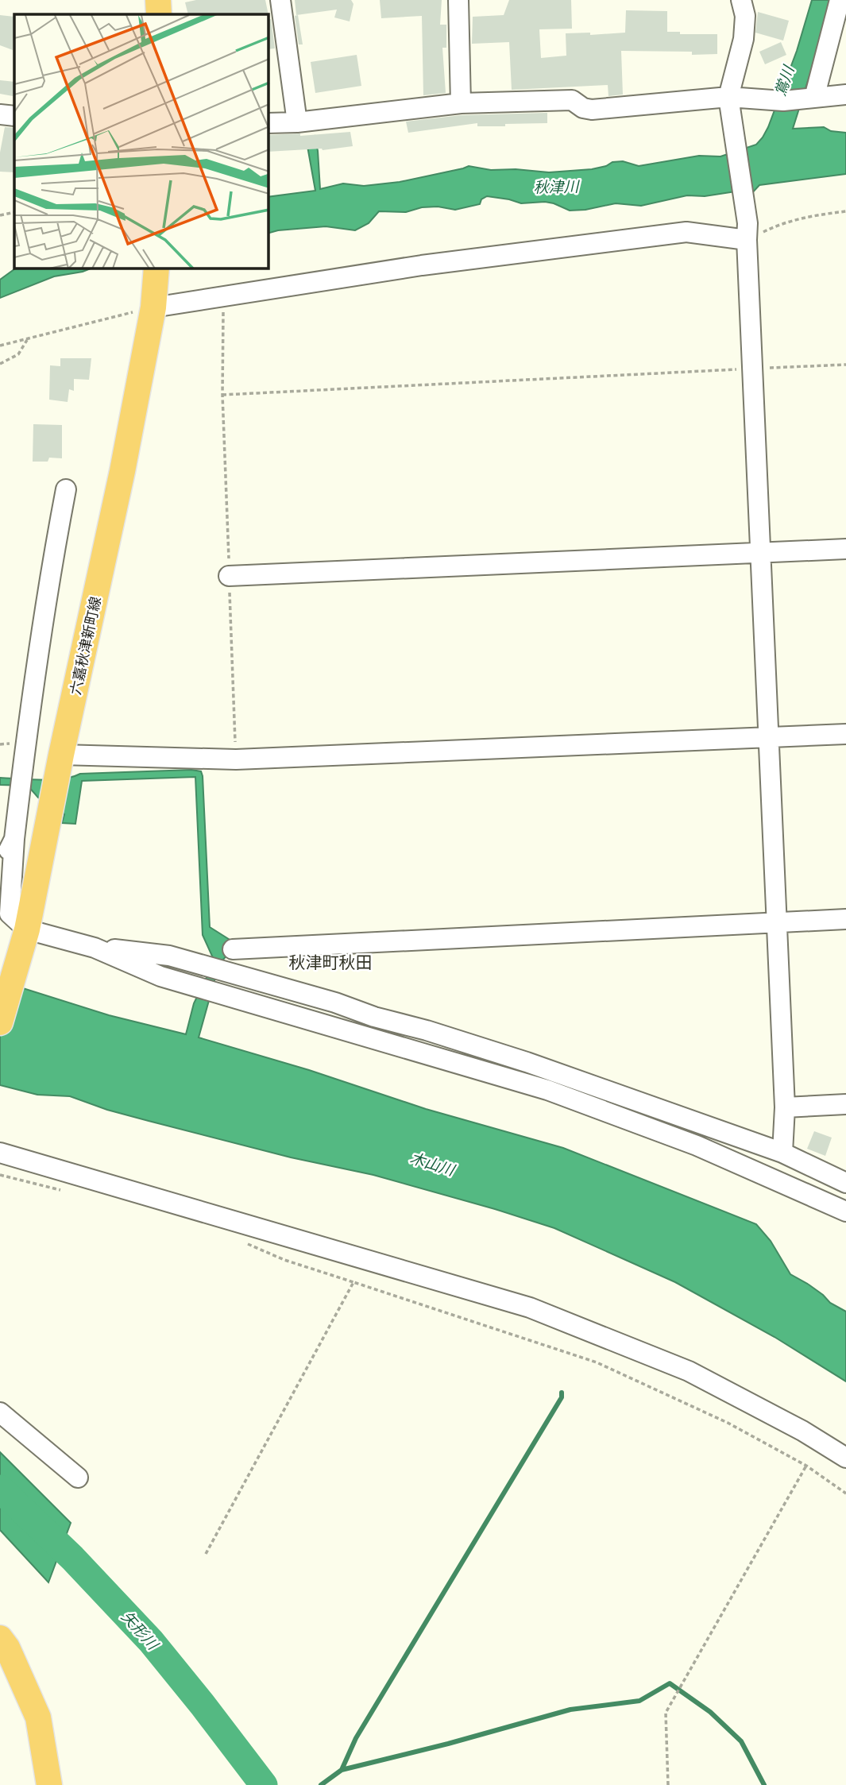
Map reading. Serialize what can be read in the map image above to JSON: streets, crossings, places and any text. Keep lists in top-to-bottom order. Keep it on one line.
{"streets":{"main road":["六嘉秋津新町線"]},"districts":["秋津町秋田"],"water":["鴬川","秋津川","木山川","矢形川"]}
